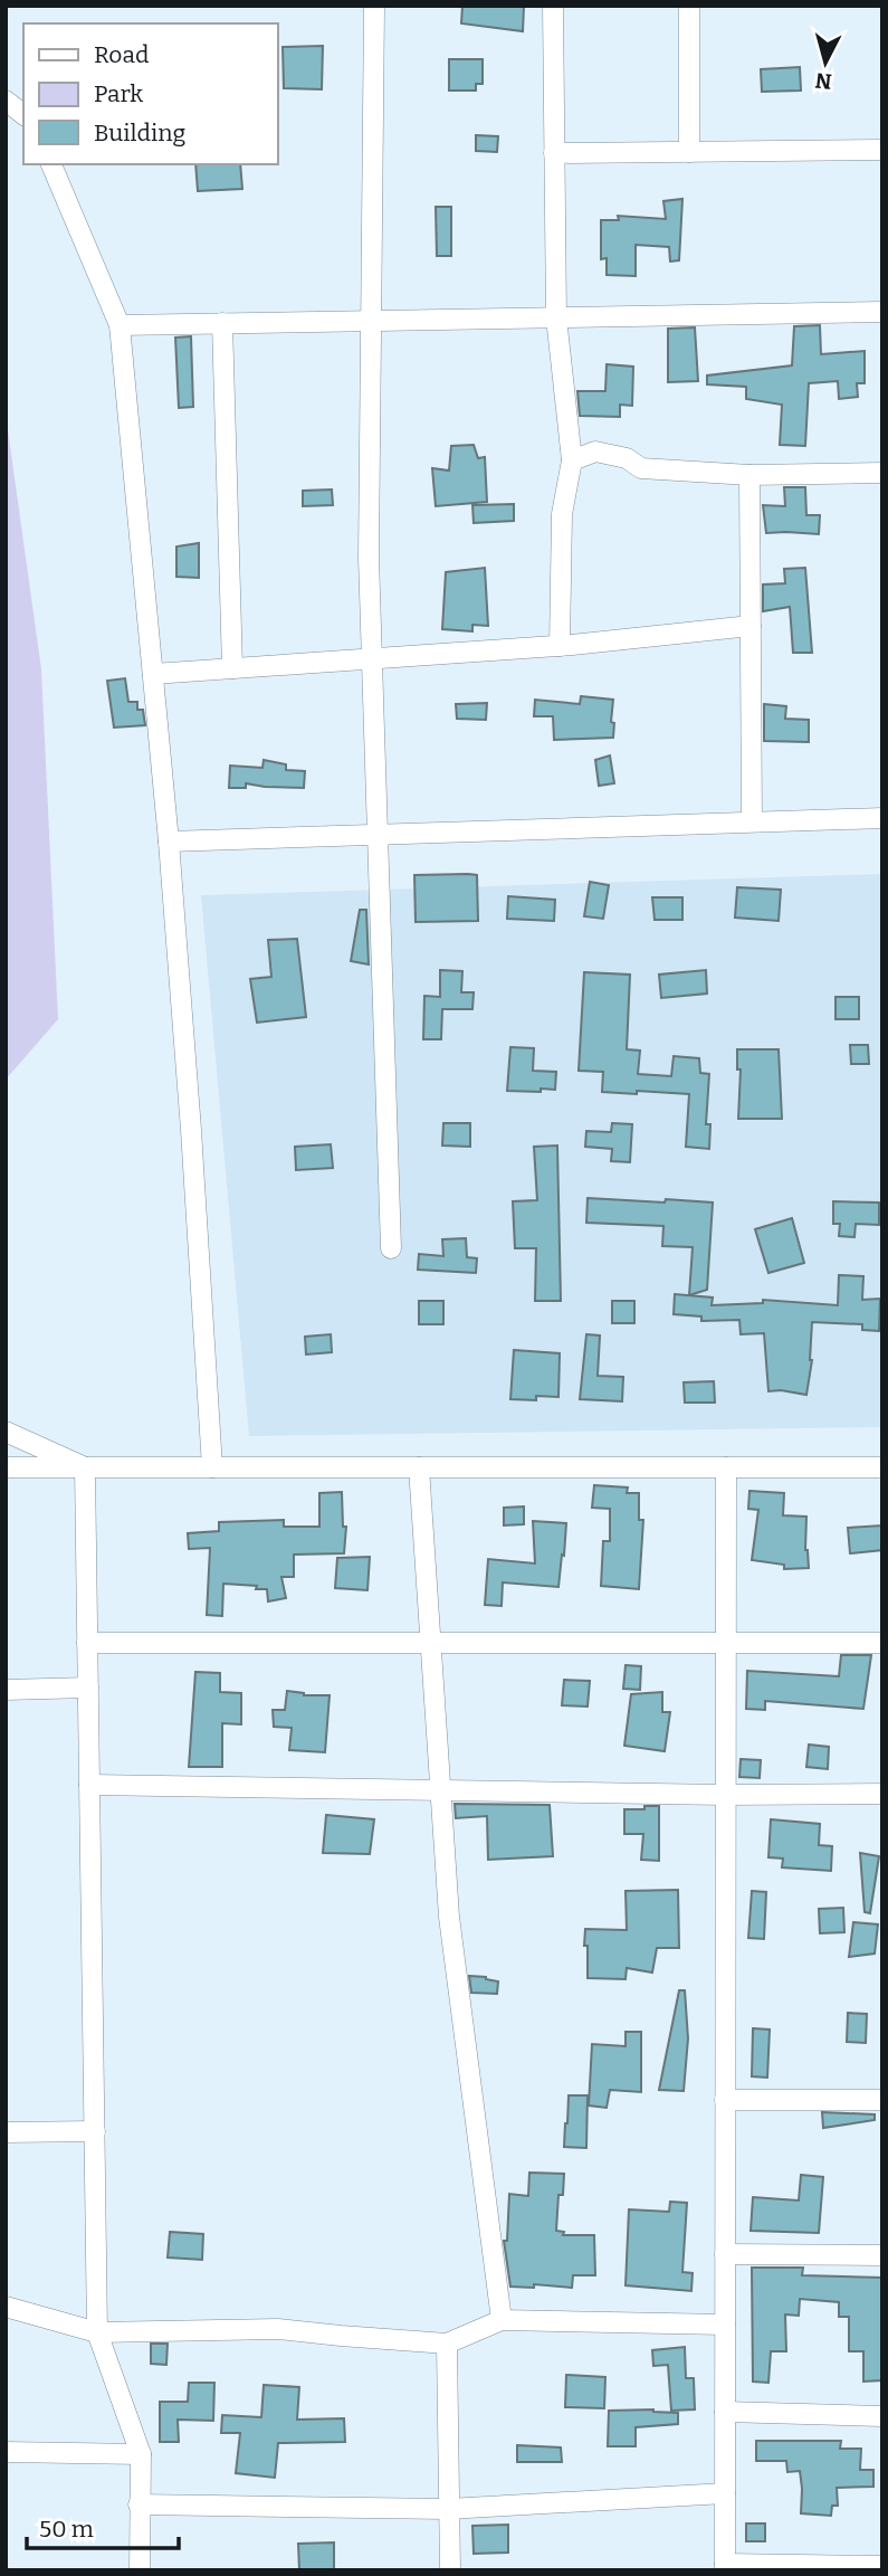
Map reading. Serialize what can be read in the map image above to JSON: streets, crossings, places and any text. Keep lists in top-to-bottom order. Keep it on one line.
{"legend":["Road","Park","Building"],"scale_bar":"50 m","north":"bottom"}
